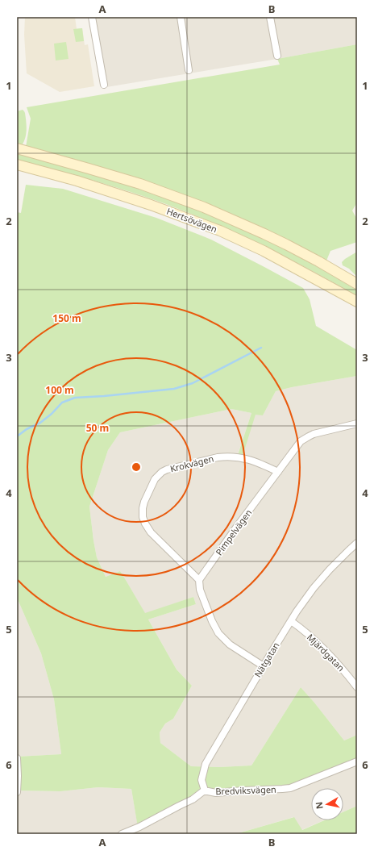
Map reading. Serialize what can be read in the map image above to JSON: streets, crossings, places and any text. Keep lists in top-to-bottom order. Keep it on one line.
{"streets":{"main road":["Hertsövägen"],"street":["Krokvägen","Pimpelvägen","Mjärdgatan","Nätgatan","Bredviksvägen"]},"crossings":[["Krokvägen","Pimpelvägen"],["Mjärdgatan","Nätgatan"],["Nätgatan","Bredviksvägen"]],"north":"left","grid":{"columns":["A","B"],"rows":["1","2","3","4","5","6"]},"rings":["150 m","100 m","50 m"]}
